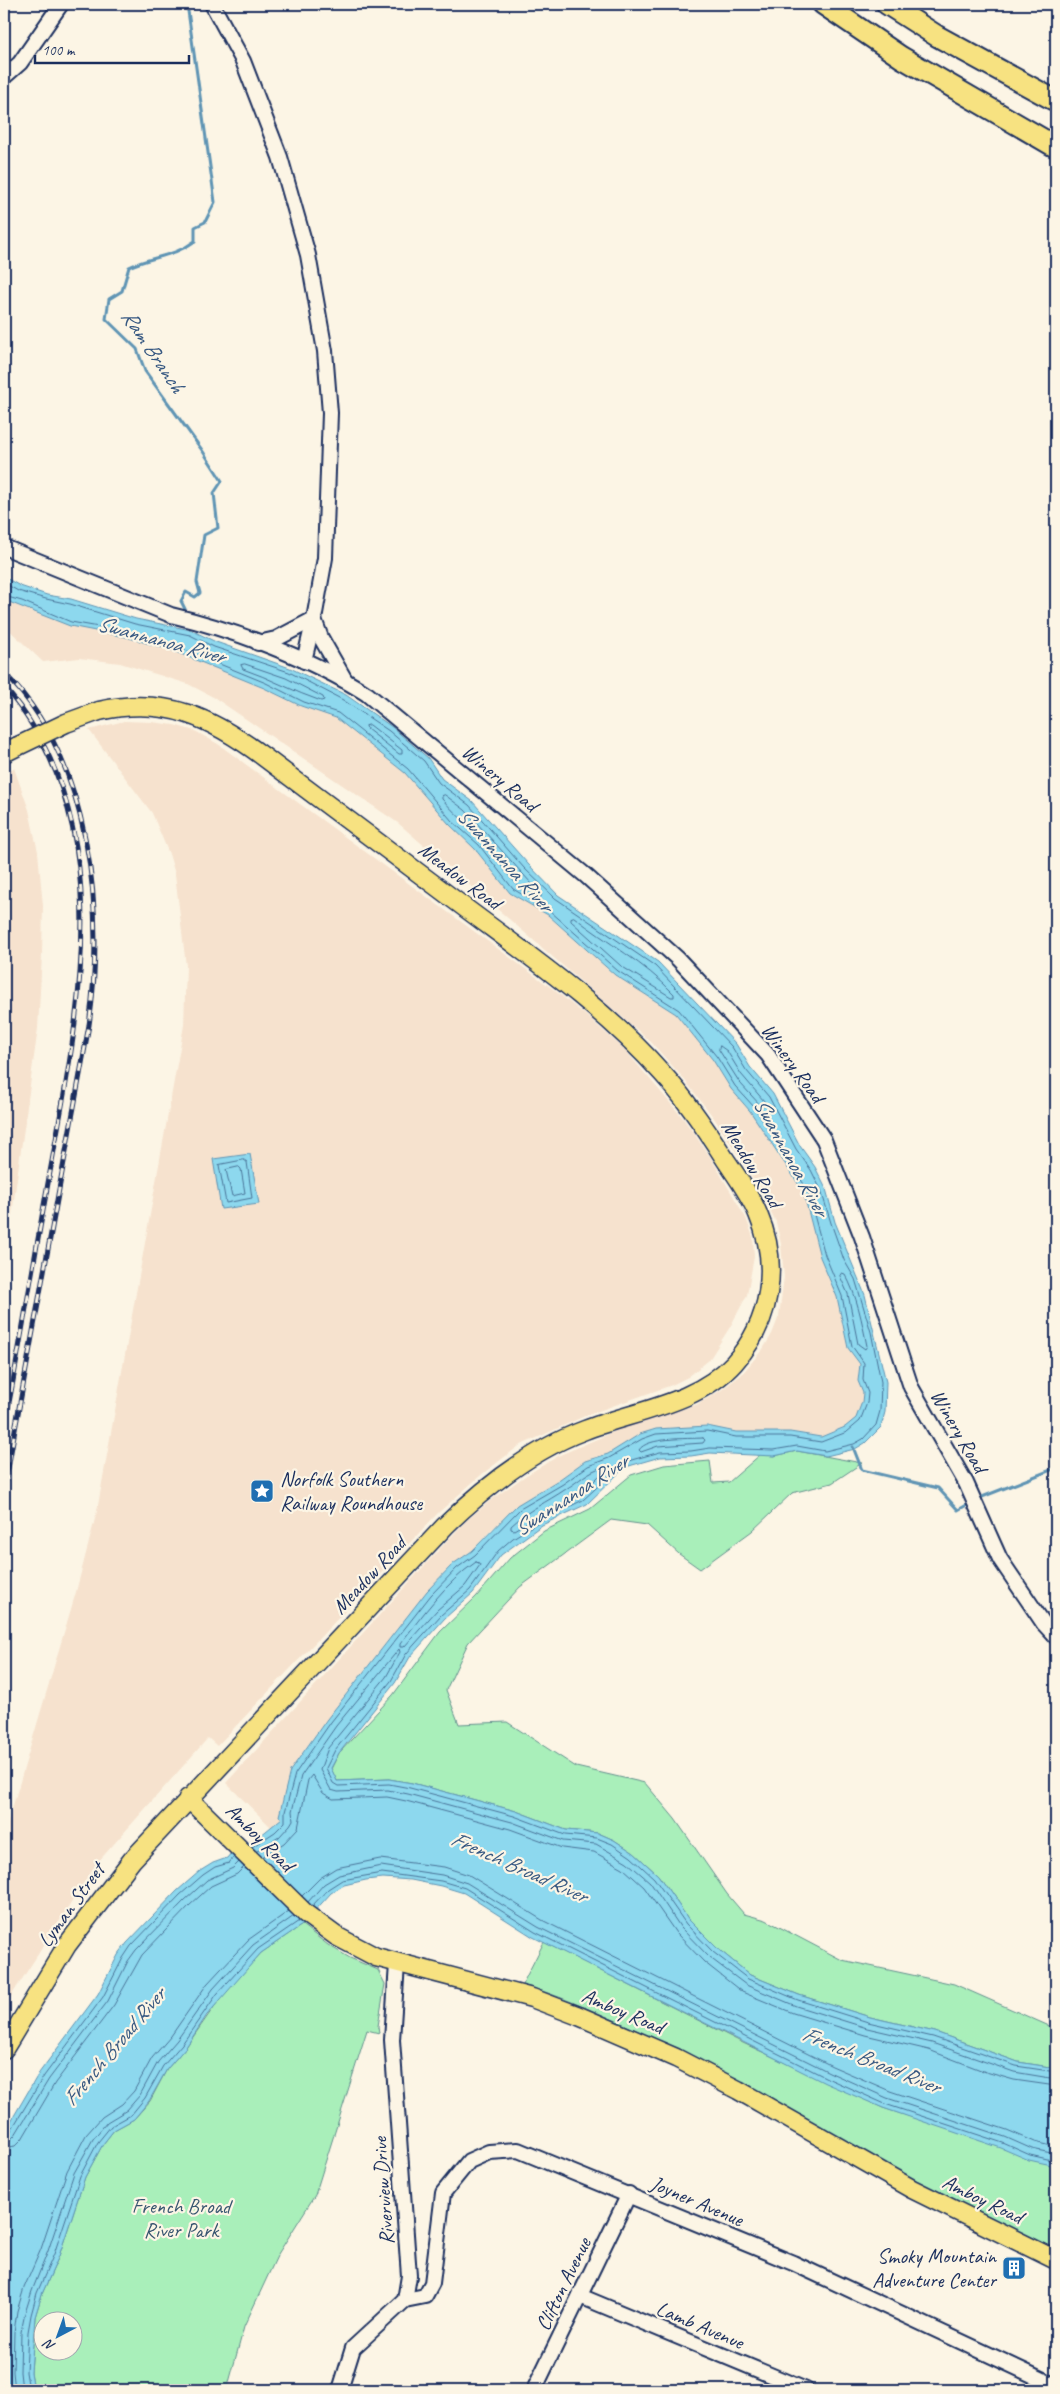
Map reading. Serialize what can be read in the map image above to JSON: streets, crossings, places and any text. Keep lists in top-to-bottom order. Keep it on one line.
{"streets":{"main road":["Meadow Road","Amboy Road","Lyman Street"],"street":["Winery Road","Riverview Drive","Joyner Avenue","Clifton Avenue","Lamb Avenue"]},"crossings":[["Meadow Road","Amboy Road"],["Meadow Road","Lyman Street"],["Amboy Road","Lyman Street"],["Amboy Road","Riverview Drive"],["Riverview Drive","Joyner Avenue"],["Joyner Avenue","Clifton Avenue"],["Clifton Avenue","Lamb Avenue"]],"water":["Ram Branch","Swannanoa River","French Broad River"],"parks":["French Broad River Park"],"places":{"place":["Norfolk Southern Railway Roundhouse"],"building":["Smoky Mountain Adventure Center"]},"scale_bar":"100 m","north":"bottom left"}
